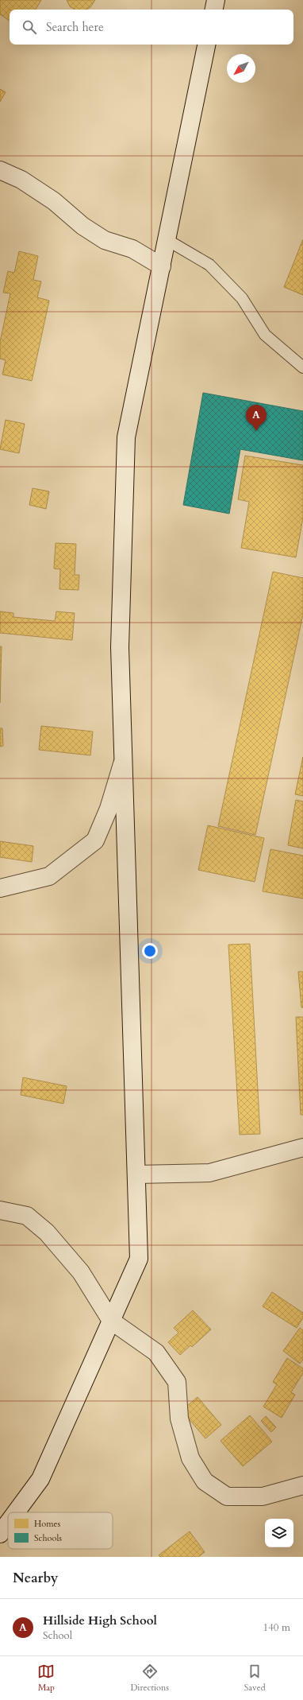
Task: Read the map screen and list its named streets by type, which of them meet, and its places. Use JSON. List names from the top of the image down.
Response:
{
  "legend": ["Homes", "Schools"],
  "north": "bottom left",
  "page": {
    "search": "Search here",
    "pins": "A",
    "heading": "Nearby",
    "list": [
      {
        "mark": "A",
        "name": "Hillside High School",
        "note": "School",
        "value": "140 m"
      }
    ],
    "nav": ["Map", "Directions", "Saved"]
  }
}
